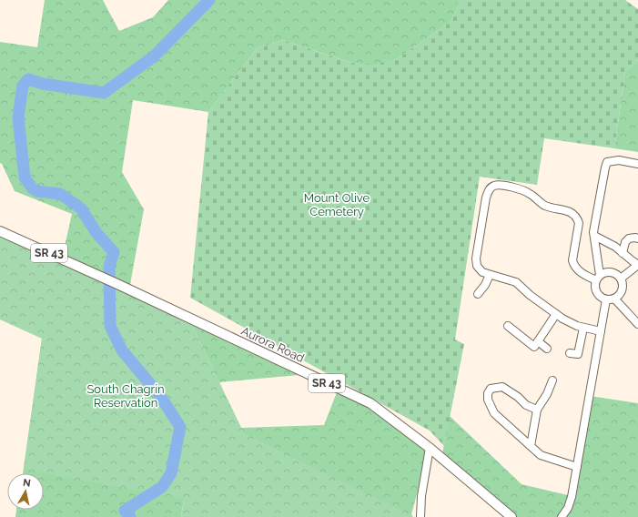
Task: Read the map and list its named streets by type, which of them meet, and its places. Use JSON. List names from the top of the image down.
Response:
{
  "streets": {
    "main road": ["SR 43", "Aurora Road"]
  },
  "parks": ["Mount Olive Cemetery", "South Chagrin Reservation"],
  "north": "top"
}
